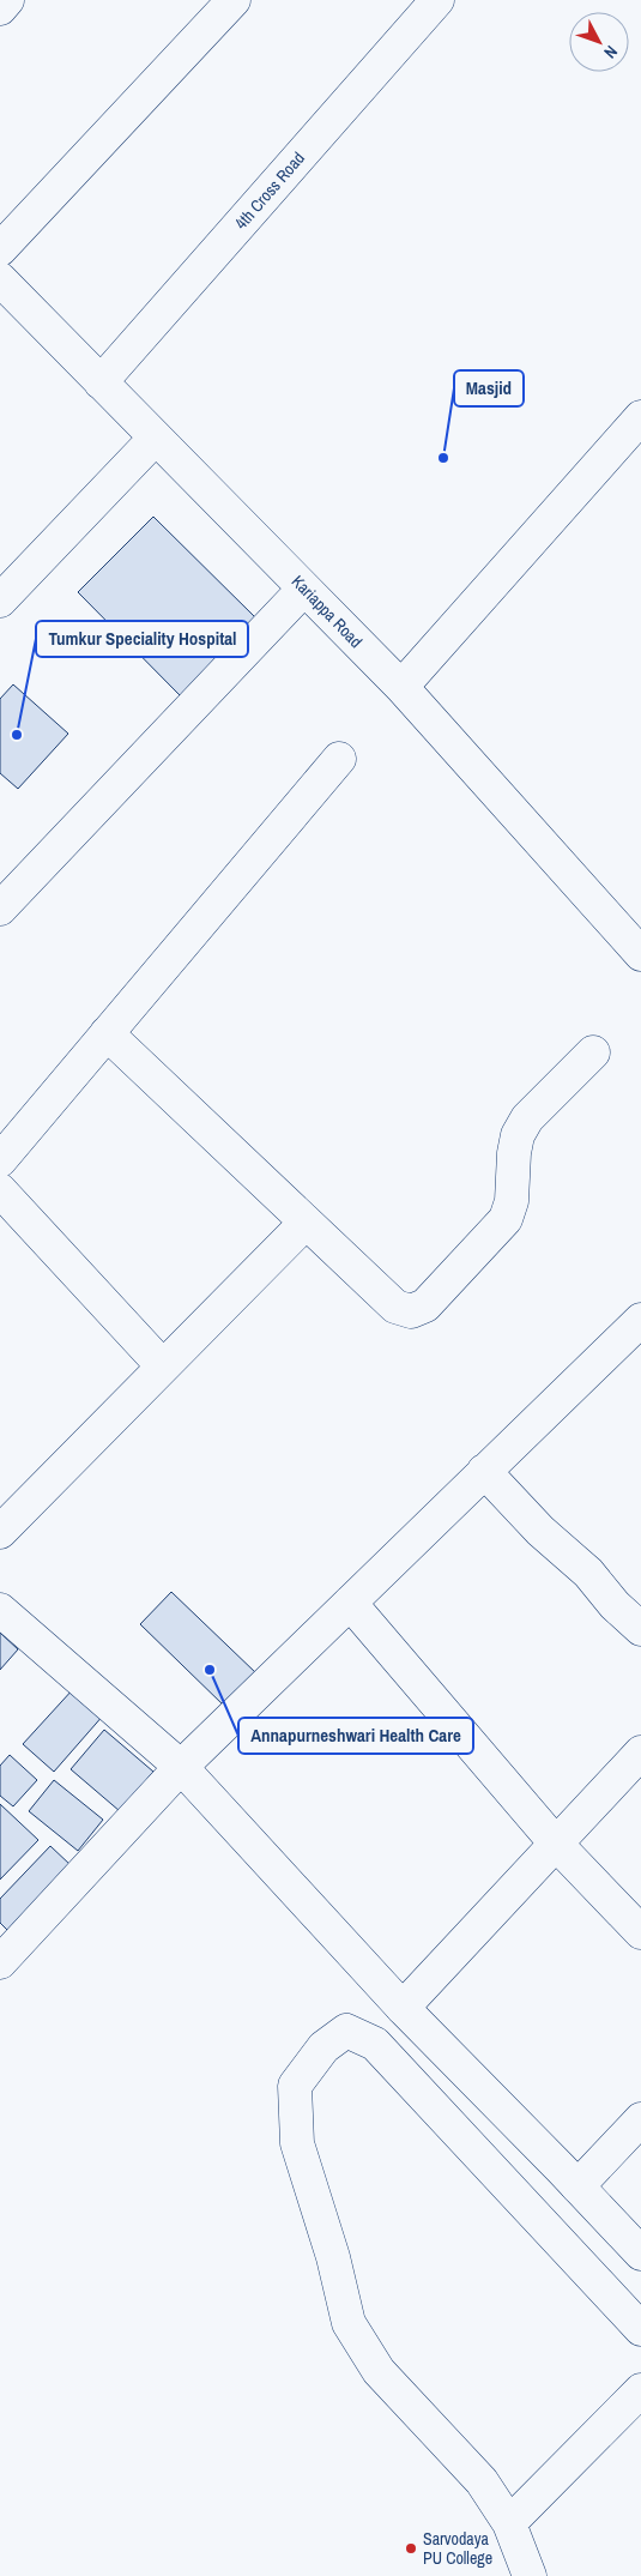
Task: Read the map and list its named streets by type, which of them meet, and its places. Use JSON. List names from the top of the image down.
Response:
{
  "streets": {
    "street": ["4th Cross Road", "Kariappa Road"]
  },
  "crossings": [
    ["4th Cross Road", "Kariappa Road"]
  ],
  "places": [
    "Masjid",
    "Tumkur Speciality Hospital",
    "Annapurneshwari Health Care",
    "Sarvodaya PU College"
  ],
  "north": "bottom right"
}
